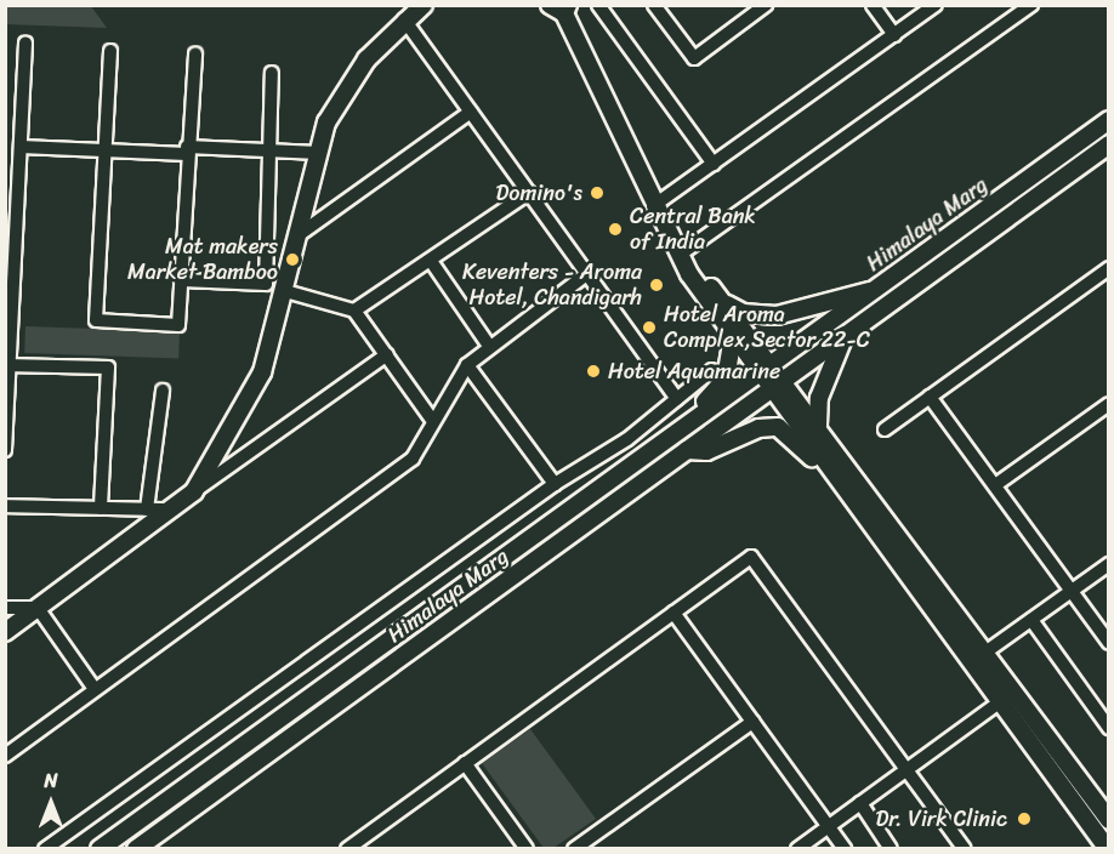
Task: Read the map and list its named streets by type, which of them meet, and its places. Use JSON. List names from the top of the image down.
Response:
{
  "streets": {
    "main road": ["Himalaya Marg"]
  },
  "places": [
    "Domino's",
    "Central Bank of India",
    "Mat makers Market Bamboo",
    "Keventers - Aroma Hotel, Chandigarh",
    "Hotel Aroma Complex,Sector 22-C",
    "Hotel Aquamarine",
    "Dr. Virk Clinic"
  ],
  "north": "top"
}
